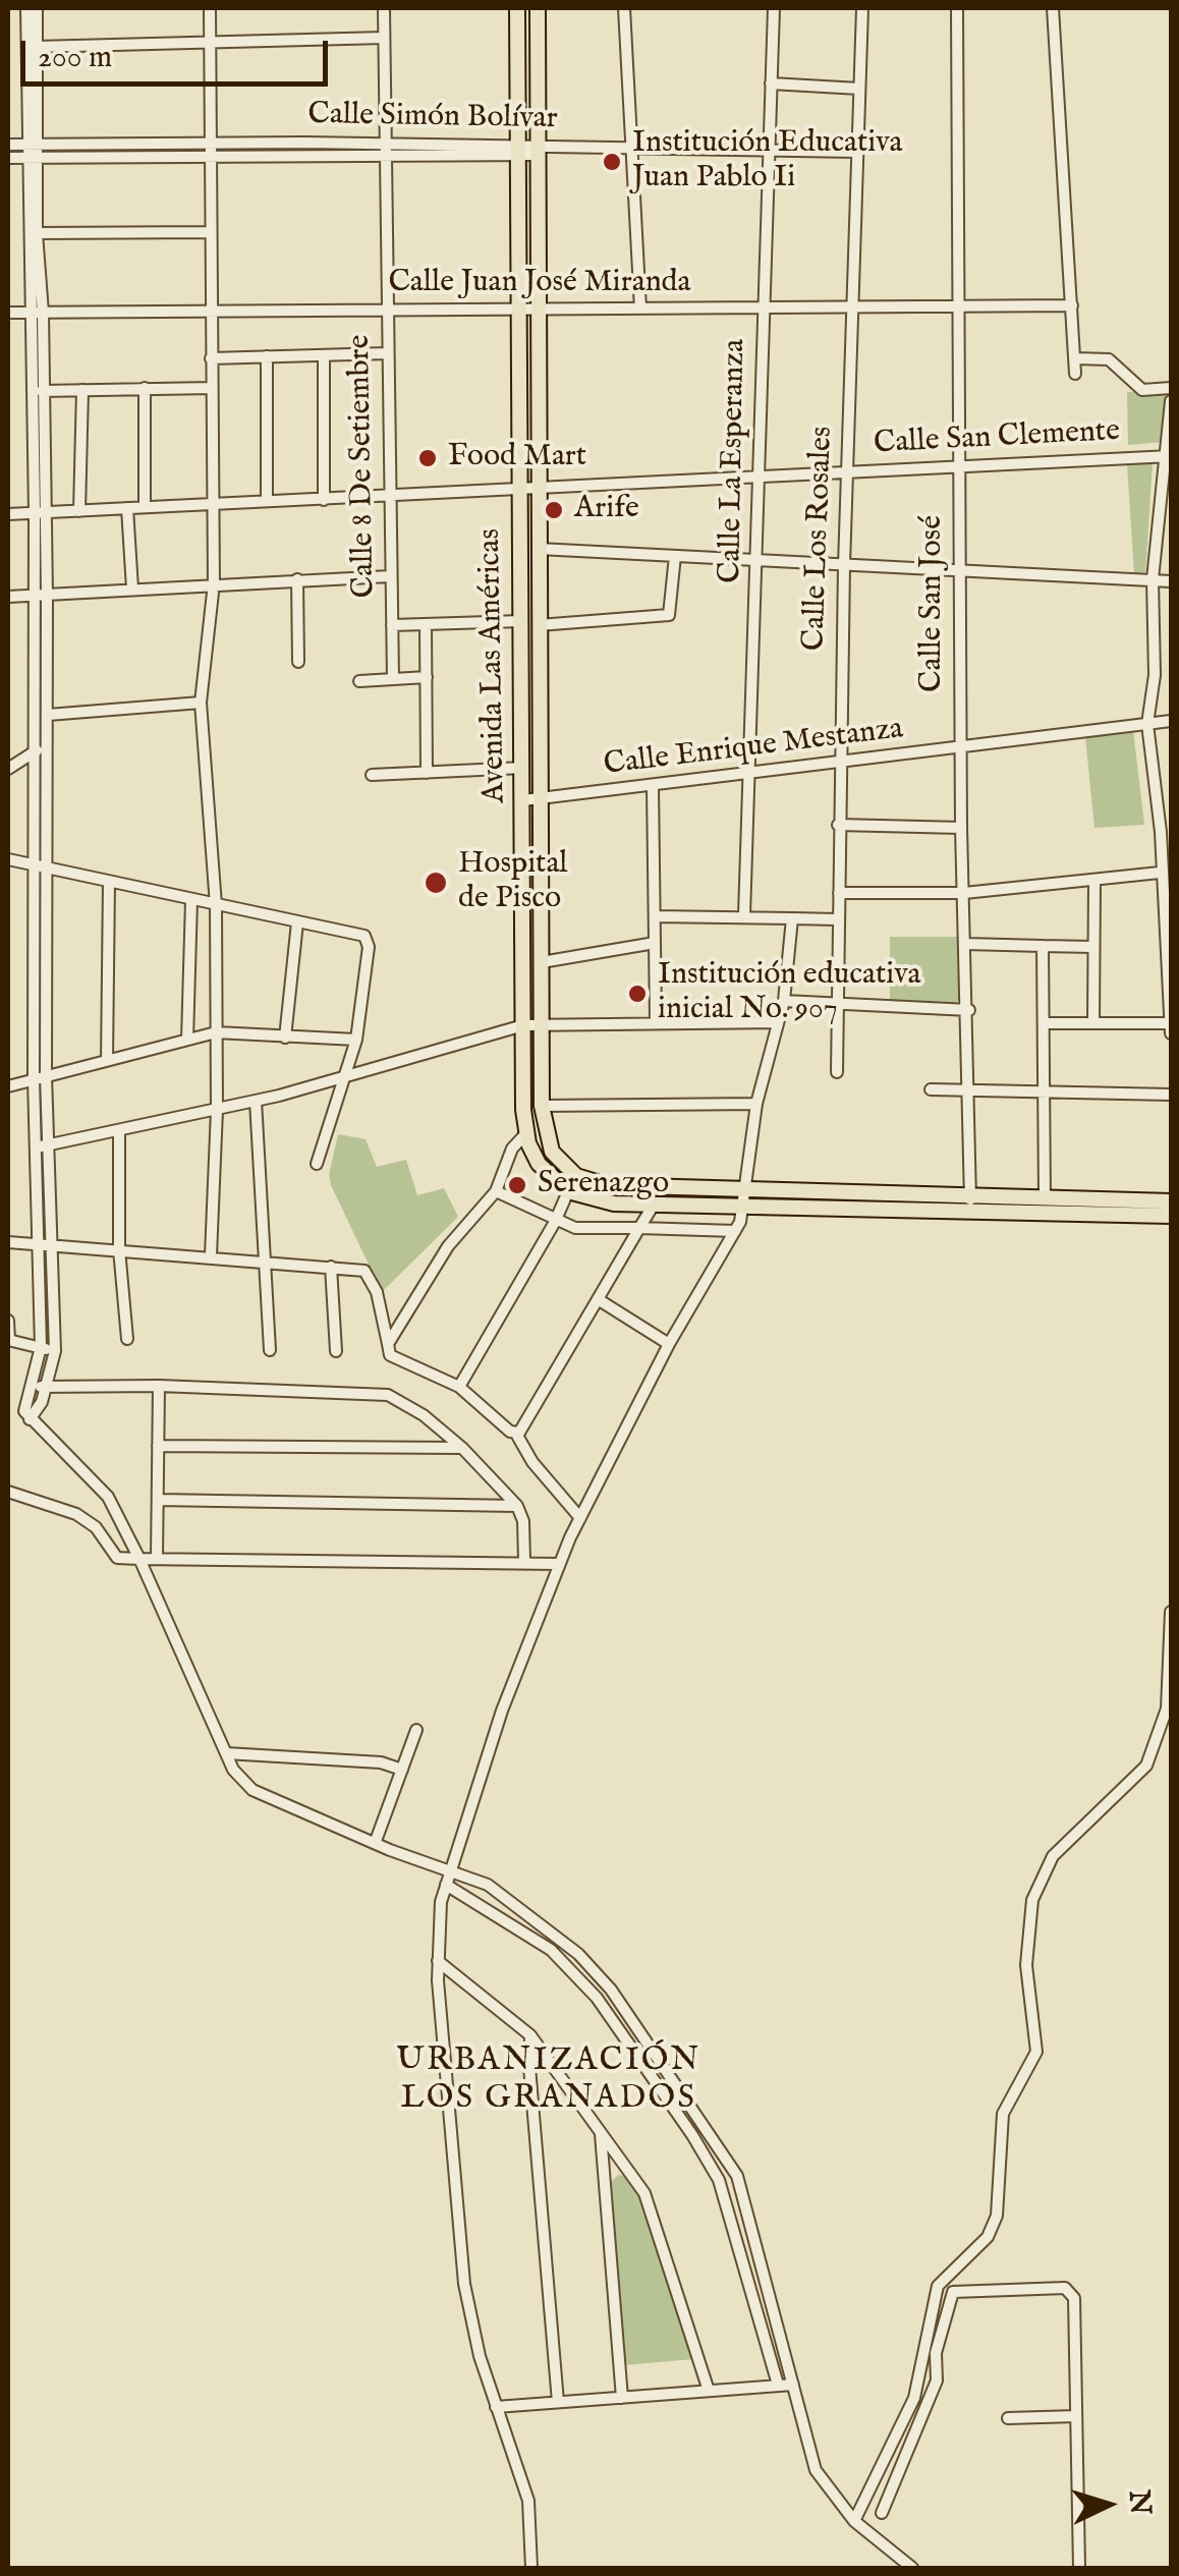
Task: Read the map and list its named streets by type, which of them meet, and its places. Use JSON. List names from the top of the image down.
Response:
{
  "streets": {
    "main road": ["Avenida Las Américas"],
    "street": [
      "Calle Simón Bolívar",
      "Calle Juan José Miranda",
      "Calle San Clemente",
      "Calle La Esperanza",
      "Calle 8 De Setiembre",
      "Calle Los Rosales",
      "Calle San José",
      "Calle Enrique Mestanza"
    ]
  },
  "crossings": [
    ["Calle Simón Bolívar", "Calle La Esperanza"],
    ["Calle Simón Bolívar", "Calle 8 De Setiembre"],
    ["Calle Simón Bolívar", "Calle Los Rosales"],
    ["Calle Simón Bolívar", "Avenida Las Américas"],
    ["Calle Juan José Miranda", "Calle La Esperanza"],
    ["Calle Juan José Miranda", "Calle 8 De Setiembre"],
    ["Calle Juan José Miranda", "Calle Los Rosales"],
    ["Calle Juan José Miranda", "Calle San José"],
    ["Calle Juan José Miranda", "Avenida Las Américas"],
    ["Calle San Clemente", "Calle La Esperanza"],
    ["Calle San Clemente", "Calle 8 De Setiembre"],
    ["Calle San Clemente", "Calle Los Rosales"],
    ["Calle San Clemente", "Calle San José"],
    ["Calle San Clemente", "Avenida Las Américas"],
    ["Calle La Esperanza", "Calle Enrique Mestanza"],
    ["Calle Los Rosales", "Calle Enrique Mestanza"],
    ["Calle San José", "Avenida Las Américas"],
    ["Calle San José", "Calle Enrique Mestanza"],
    ["Avenida Las Américas", "Calle Enrique Mestanza"]
  ],
  "districts": ["URBANIZACIÓN LOS GRANADOS"],
  "places": [
    "Institución Educativa Juan Pablo Ii",
    "Food Mart",
    "Arife",
    "Hospital de Pisco",
    "Institución educativa inicial No. 907",
    "Serenazgo"
  ],
  "scale_bar": "200 m",
  "north": "right"
}
